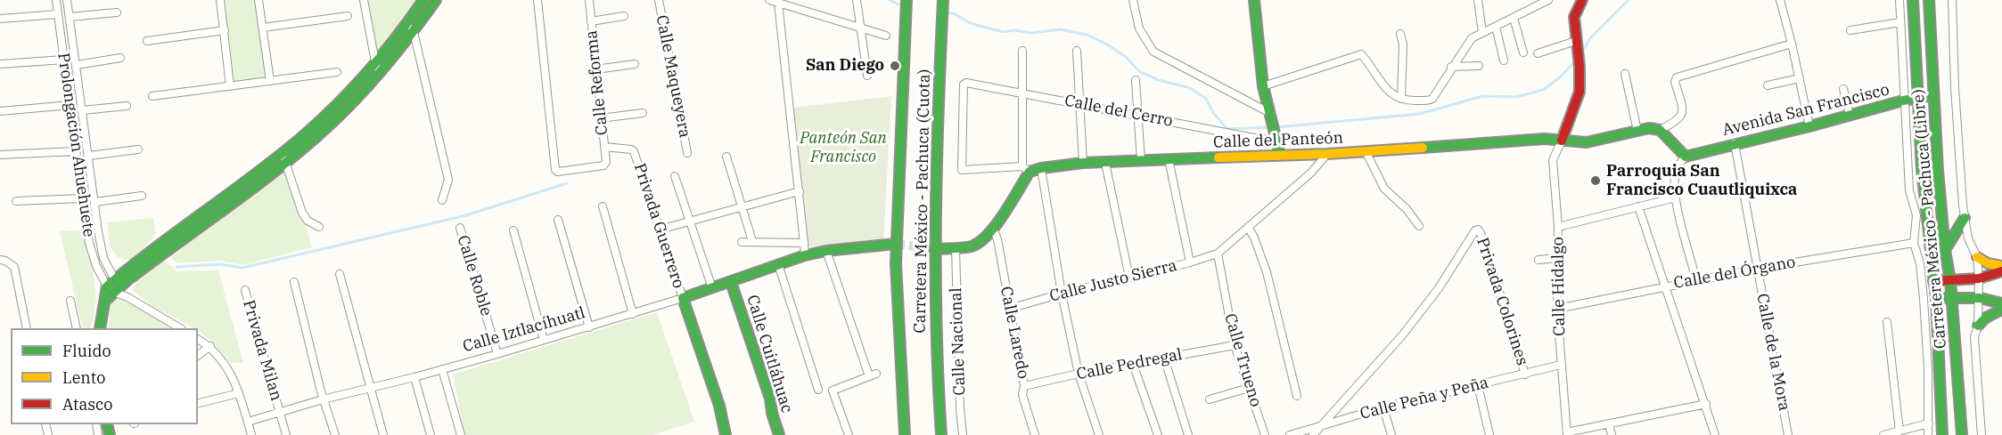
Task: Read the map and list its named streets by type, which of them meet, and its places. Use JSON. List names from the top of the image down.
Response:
{
  "streets": {
    "main road": [
      "Avenida San Francisco",
      "Calle del Panteón",
      "Carretera México - Pachuca (Cuota)",
      "Carretera México - Pachuca (Libre)",
      "Calle Iztlacíhuatl",
      "Calle Cuitláhuac"
    ],
    "street": [
      "Calle Maqueyera",
      "Calle Reforma",
      "Calle del Cerro",
      "Prolongación Ahuehuete",
      "Privada Guerrero",
      "Calle del Órgano",
      "Calle Roble",
      "Calle Justo Sierra",
      "Calle Hidalgo",
      "Privada Colorines",
      "Calle Laredo",
      "Calle Nacional",
      "Privada Milan",
      "Calle de la Mora",
      "Calle Trueno",
      "Calle Pedregal",
      "Calle Peña y Peña"
    ]
  },
  "crossings": [
    ["Calle Reforma", "Privada Guerrero"],
    ["Avenida San Francisco", "Carretera México - Pachuca (Libre)"],
    ["Avenida San Francisco", "Calle de la Mora"],
    ["Calle del Cerro", "Calle del Panteón"],
    ["Calle del Panteón", "Calle Hidalgo"],
    ["Privada Guerrero", "Calle Iztlacíhuatl"],
    ["Calle del Órgano", "Calle Hidalgo"],
    ["Calle del Órgano", "Calle de la Mora"],
    ["Calle Roble", "Calle Iztlacíhuatl"],
    ["Calle Justo Sierra", "Calle Laredo"],
    ["Calle Justo Sierra", "Calle Trueno"],
    ["Calle Hidalgo", "Calle Peña y Peña"],
    ["Privada Colorines", "Calle Peña y Peña"],
    ["Calle Iztlacíhuatl", "Privada Milan"],
    ["Calle Iztlacíhuatl", "Calle Cuitláhuac"],
    ["Calle Laredo", "Calle Pedregal"],
    ["Calle Trueno", "Calle Pedregal"]
  ],
  "parks": ["Panteón San Francisco"],
  "places": ["San Diego", "Parroquia San Francisco Cuautliquixca"],
  "legend": ["Fluido", "Lento", "Atasco"]
}
